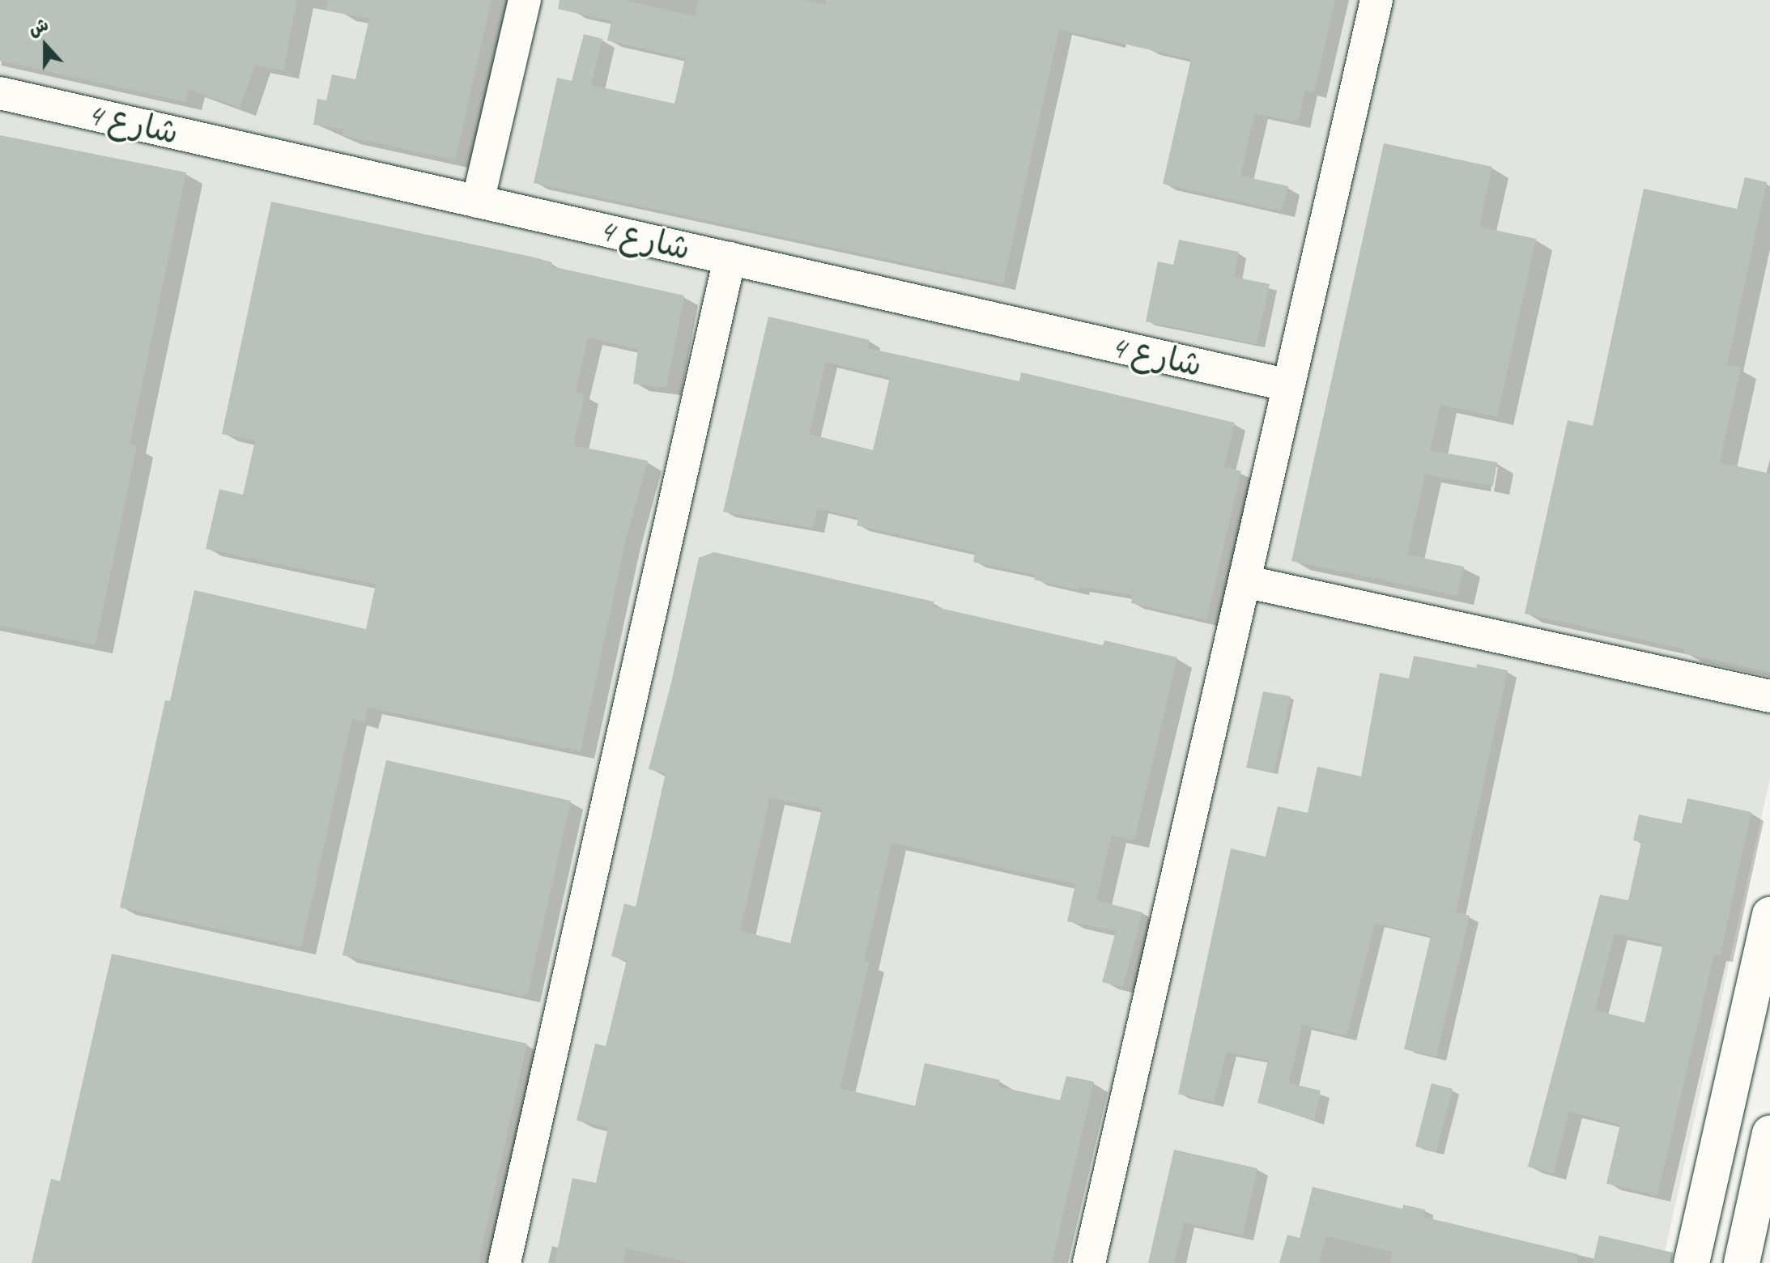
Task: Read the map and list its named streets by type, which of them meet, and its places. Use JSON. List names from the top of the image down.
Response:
{
  "streets": {
    "street": ["شارع 4"]
  },
  "north": "top"
}
